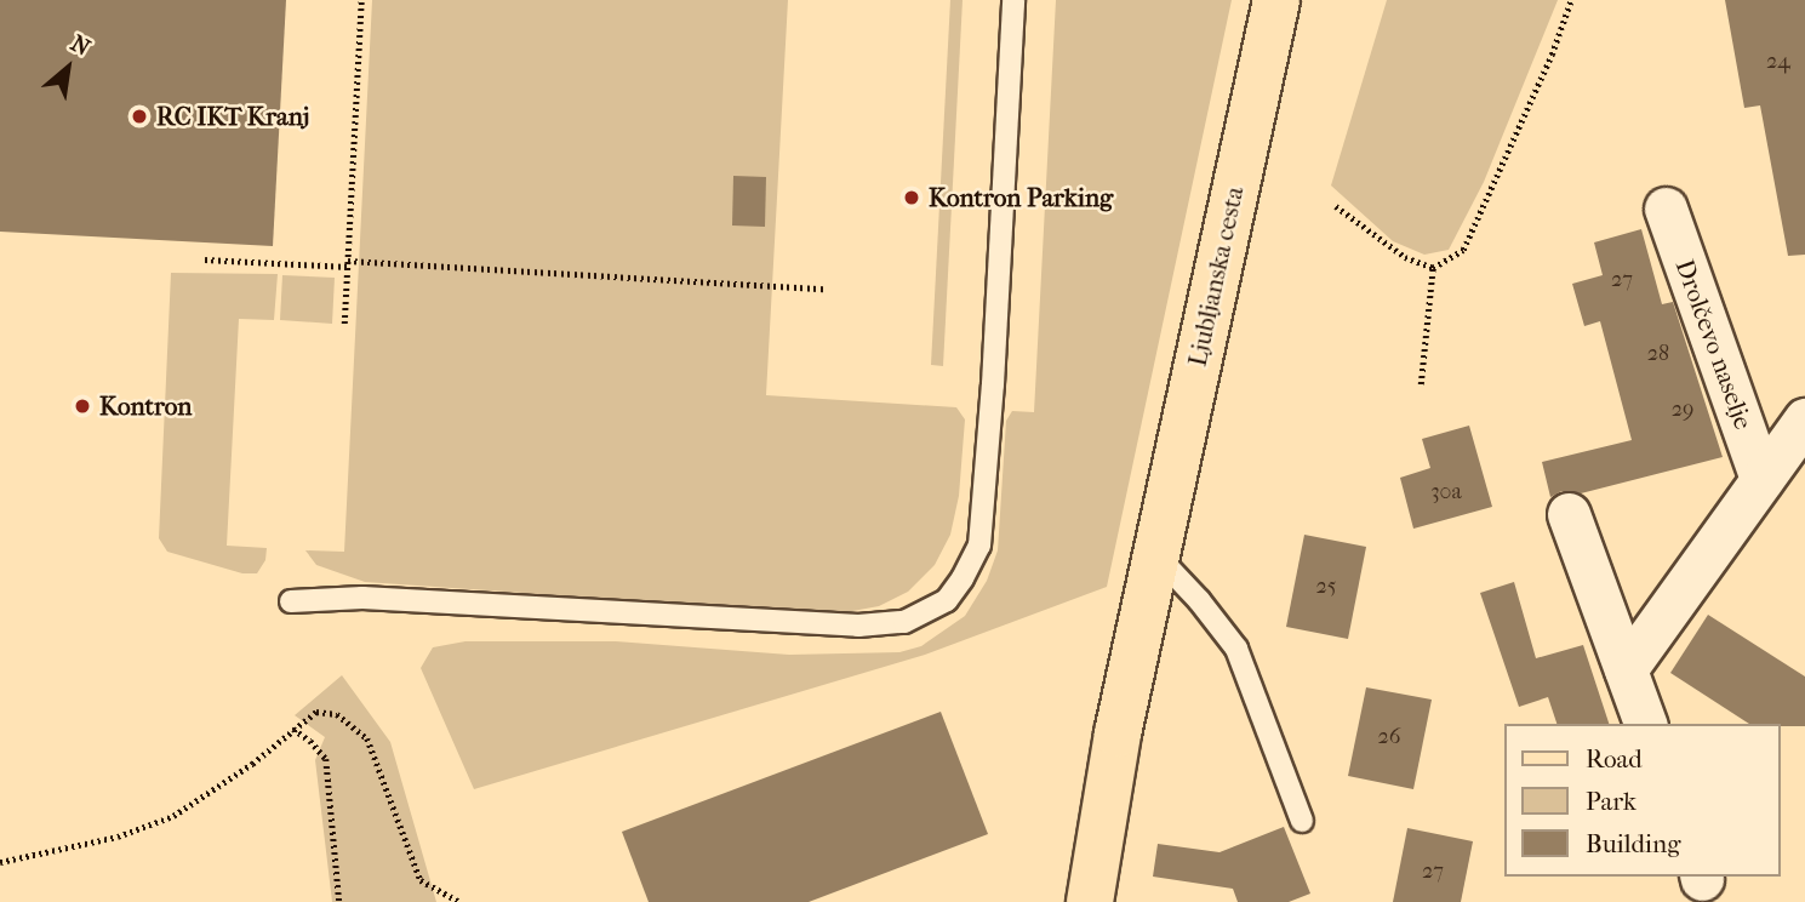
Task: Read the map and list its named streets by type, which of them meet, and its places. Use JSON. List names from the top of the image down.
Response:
{
  "streets": {
    "main road": ["Ljubljanska cesta"],
    "street": ["Drolčevo naselje"]
  },
  "places": ["RC IKT Kranj", "Kontron Parking", "Kontron"],
  "house_numbers": [
    "24",
    "27",
    "28",
    "29",
    "30a",
    "25",
    "26",
    "27"
  ],
  "legend": ["Road", "Park", "Building"],
  "north": "top right"
}
